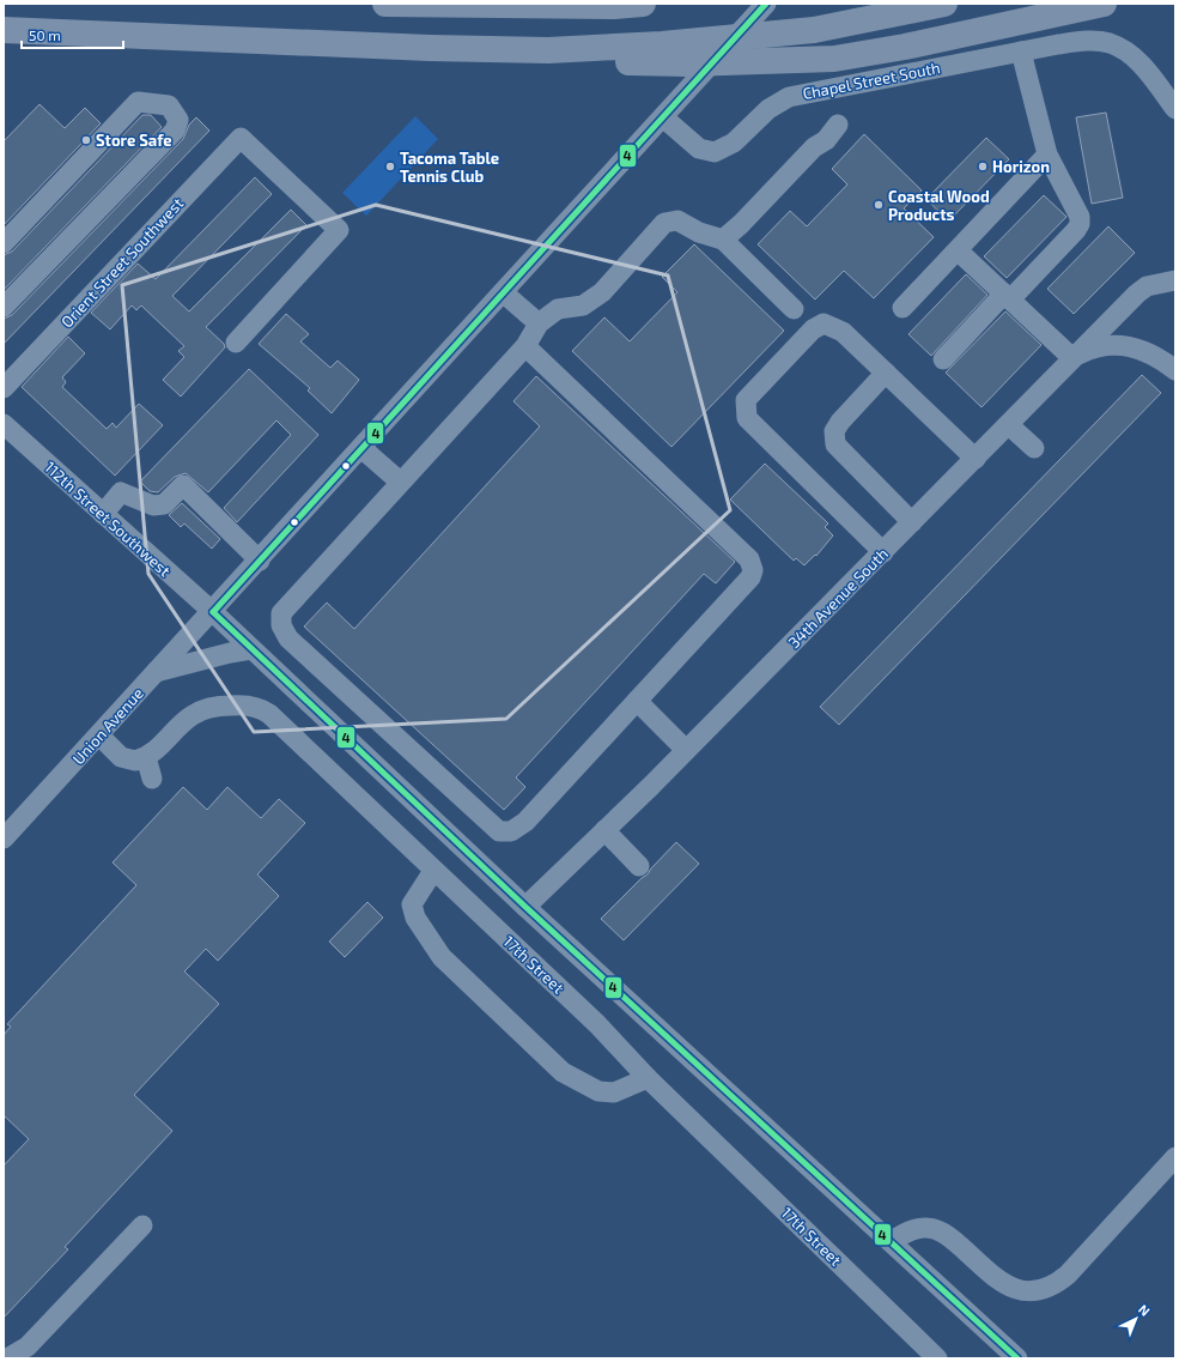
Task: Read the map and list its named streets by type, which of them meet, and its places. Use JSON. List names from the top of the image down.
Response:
{
  "streets": {
    "street": [
      "Chapel Street South",
      "Orient Street Southwest",
      "112th Street Southwest",
      "34th Avenue South",
      "Union Avenue",
      "17th Street"
    ]
  },
  "crossings": [
    ["Chapel Street South", "Union Avenue"],
    ["112th Street Southwest", "34th Avenue South"],
    ["112th Street Southwest", "Union Avenue"]
  ],
  "places": [
    "Store Safe",
    "Tacoma Table Tennis Club",
    "Horizon",
    "Coastal Wood Products"
  ],
  "lines": ["transit line 4"],
  "scale_bar": "50 m",
  "north": "top right"
}
